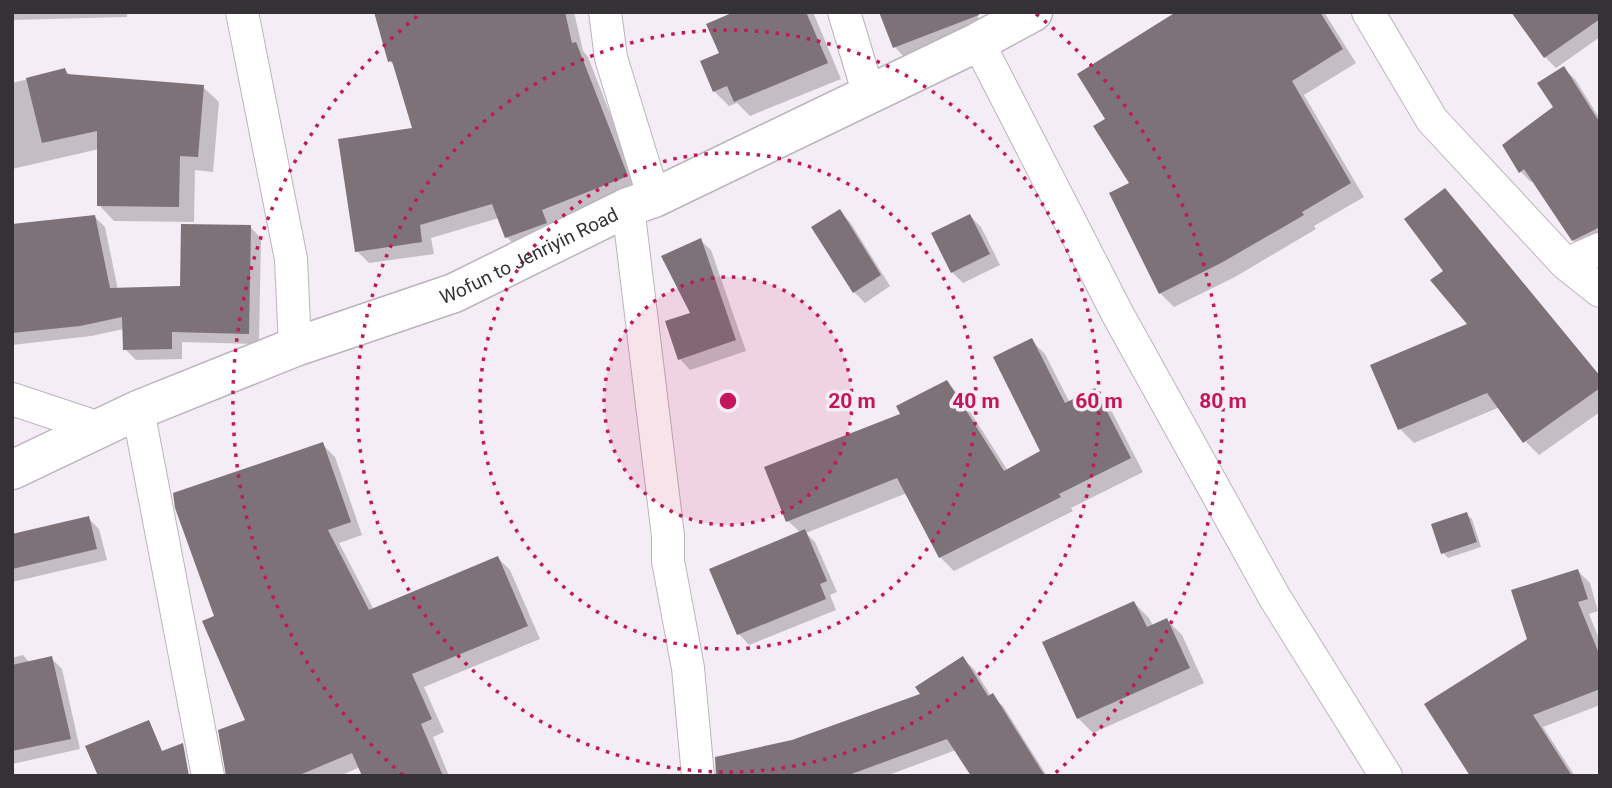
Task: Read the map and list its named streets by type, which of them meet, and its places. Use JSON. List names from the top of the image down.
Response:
{
  "streets": {
    "street": ["Wofun to Jenriyin Road"]
  },
  "rings": [
    "20 m",
    "40 m",
    "60 m",
    "80 m"
  ]
}
